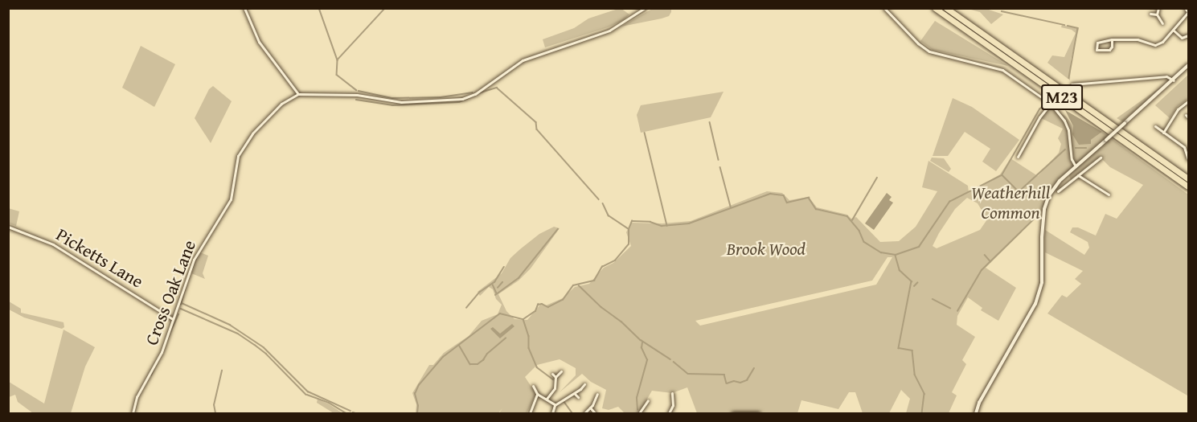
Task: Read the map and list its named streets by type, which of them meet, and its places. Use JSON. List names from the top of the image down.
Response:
{
  "streets": {
    "highway": ["M23"],
    "street": ["Picketts Lane", "Cross Oak Lane"]
  },
  "crossings": [
    ["Picketts Lane", "Cross Oak Lane"]
  ],
  "parks": ["Weatherhill Common", "Brook Wood"]
}
